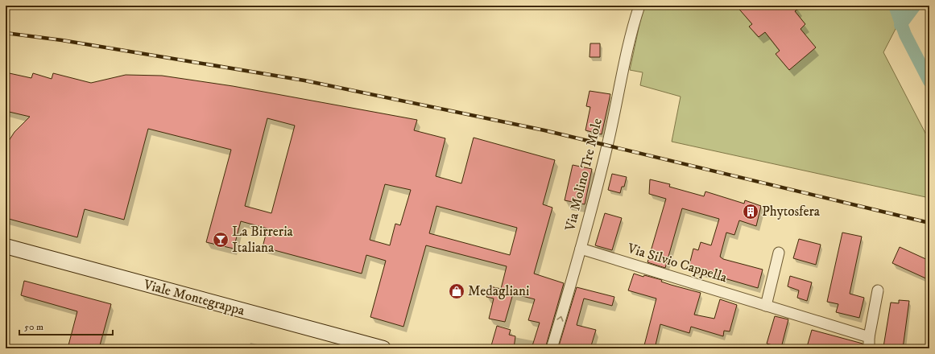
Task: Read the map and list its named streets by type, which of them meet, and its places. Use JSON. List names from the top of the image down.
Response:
{
  "streets": {
    "main road": ["Viale Montegrappa"],
    "street": ["Via Molino Tre Mole", "Via Silvio Cappella"]
  },
  "crossings": [
    ["Via Molino Tre Mole", "Via Silvio Cappella"]
  ],
  "places": {
    "building": ["Phytosfera"],
    "bar": ["La Birreria Italiana"],
    "shop": ["Medagliani"]
  },
  "scale_bar": "50 m"
}
